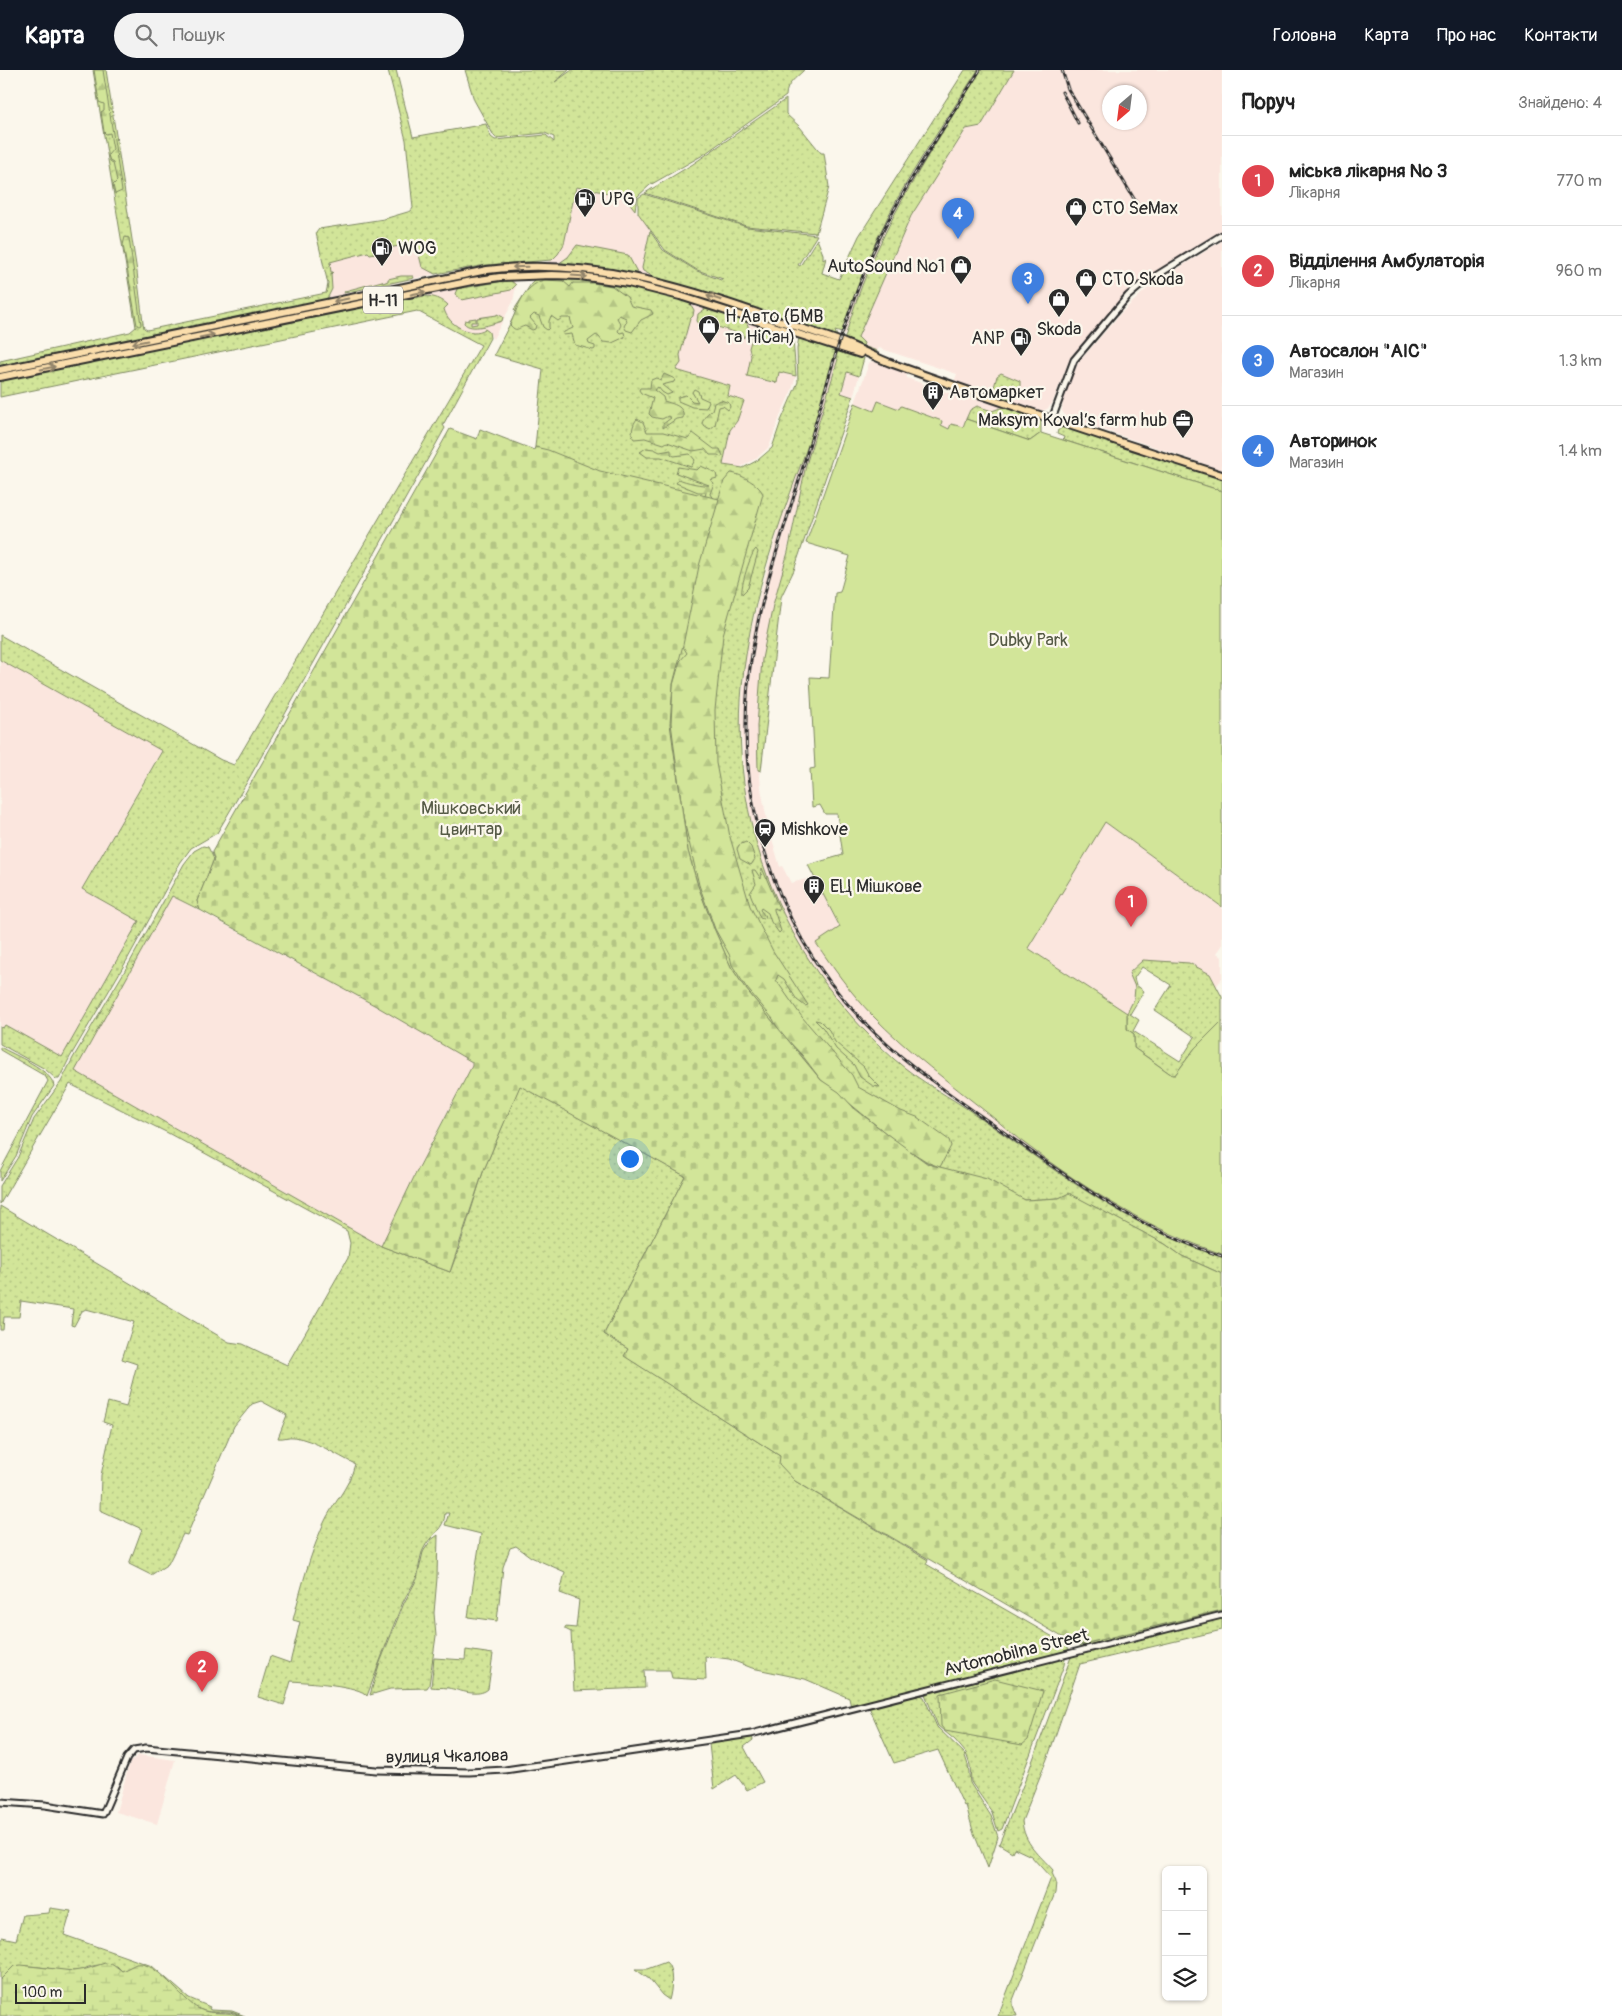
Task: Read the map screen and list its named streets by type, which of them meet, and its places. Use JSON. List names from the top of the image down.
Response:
{
  "streets": {
    "main road": ["Н-11"],
    "street": ["Avtomobilna Street", "вулиця Чкалова"]
  },
  "crossings": [
    ["Avtomobilna Street", "вулиця Чкалова"]
  ],
  "parks": ["Dubky Park", "Мішковський цвинтар"],
  "places": {
    "fuel station": ["UPG", "WOG", "ANP"],
    "shop": [
      "СТО SeMax",
      "AutoSound №1",
      "СТО Skoda",
      "Skoda",
      "Н Авто (БМВ та НіСан)"
    ],
    "building": ["Автомаркет", "ЕЦ Мішкове"],
    "office": ["Maksym Koval’s farm hub"],
    "station": ["Mishkove"]
  },
  "scale_bar": "100 m",
  "north": "bottom left",
  "page": {
    "header": "Карта",
    "search": "Пошук",
    "nav": [
      "Головна",
      "Карта",
      "Про нас",
      "Контакти"
    ],
    "heading": ["Поруч", "Знайдено: 4"],
    "list": [
      {
        "mark": "1",
        "name": "міська лікарня № 3",
        "note": "Лікарня",
        "value": "770 m"
      },
      {
        "mark": "2",
        "name": "Відділення Амбулаторія",
        "note": "Лікарня",
        "value": "960 m"
      },
      {
        "mark": "3",
        "name": "Автосалон \"АІС\"",
        "note": "Магазин",
        "value": "1.3 km"
      },
      {
        "mark": "4",
        "name": "Авторинок",
        "note": "Магазин",
        "value": "1.4 km"
      }
    ],
    "pins": [
      "4",
      "3",
      "1",
      "2"
    ],
    "map_buttons": ["+", "−"],
    "scale": "100 m"
  }
}
